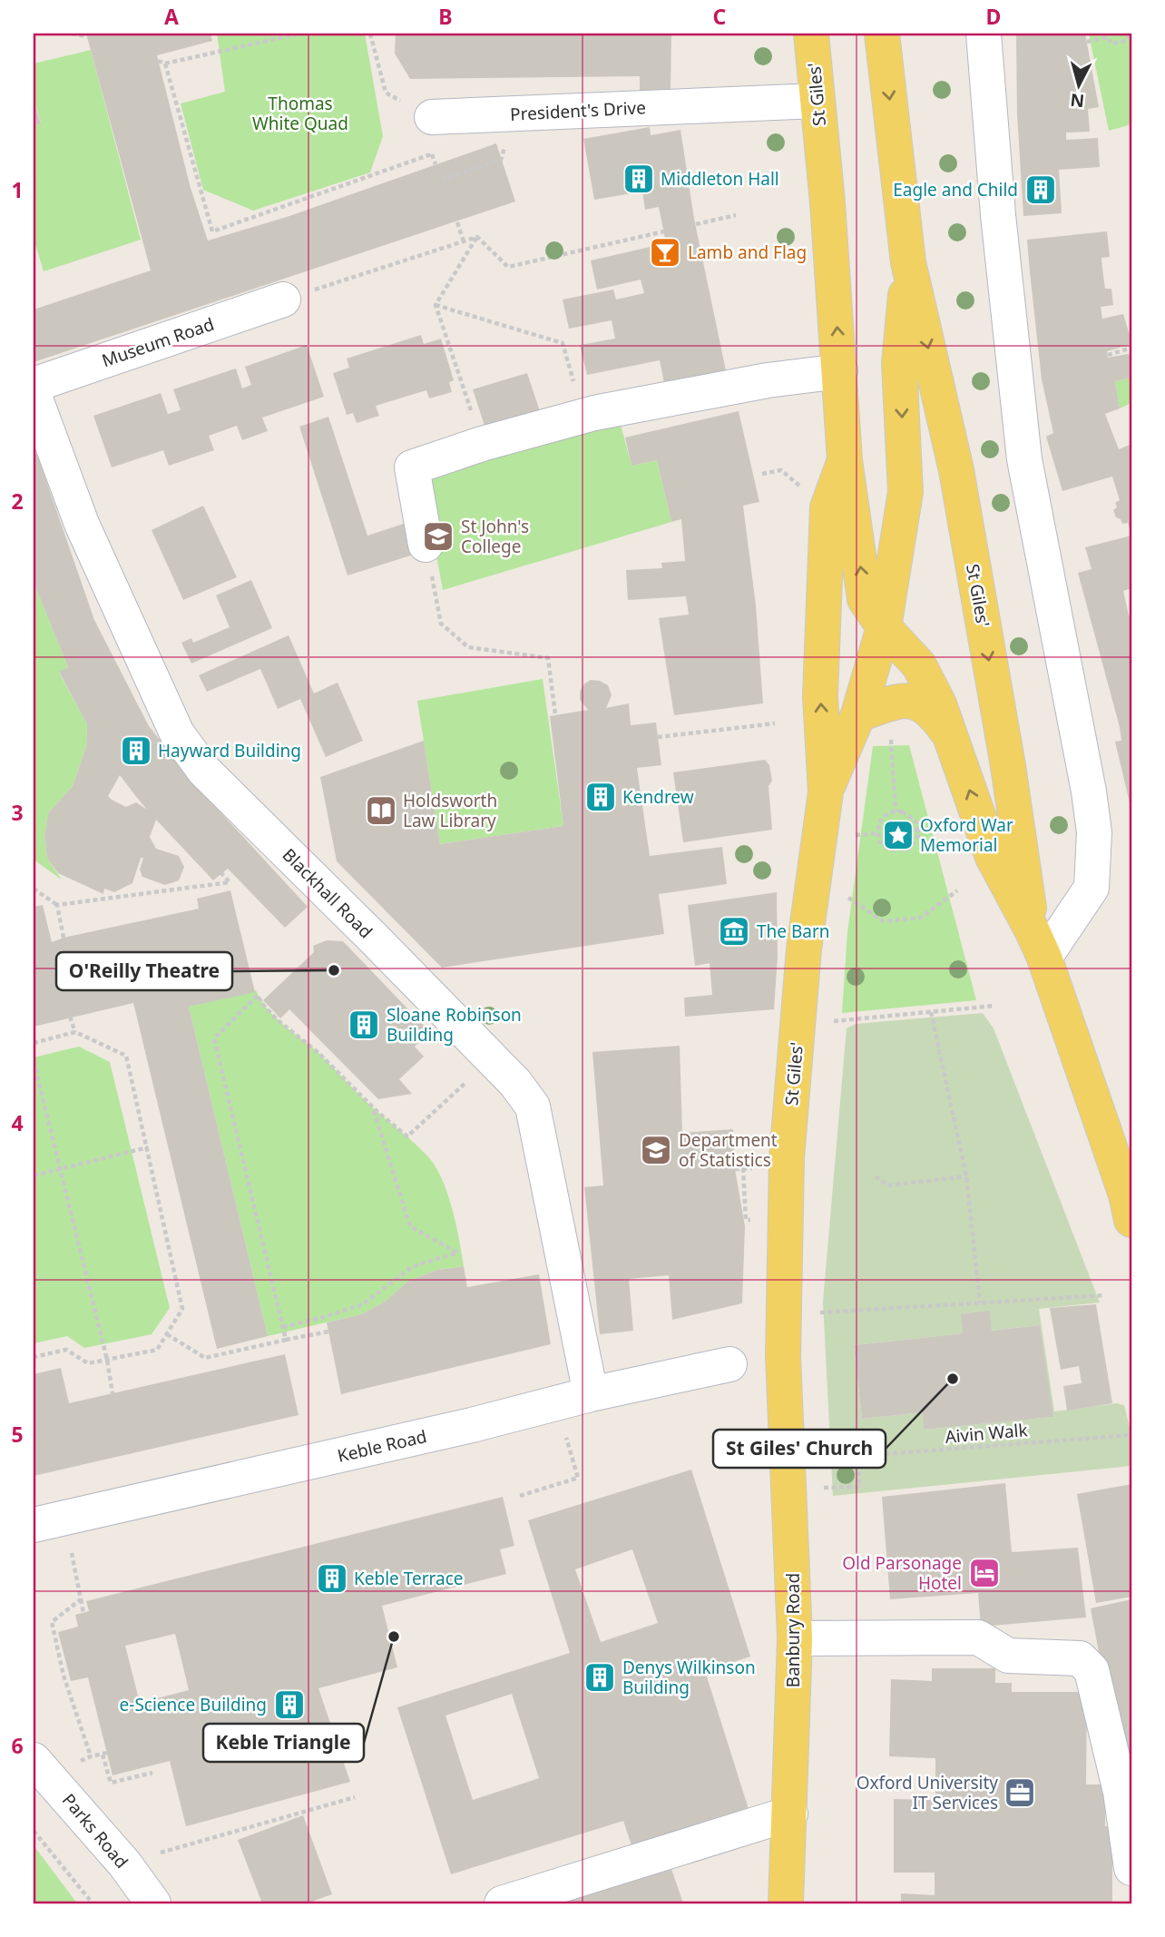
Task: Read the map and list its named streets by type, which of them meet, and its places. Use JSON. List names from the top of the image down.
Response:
{
  "streets": {
    "main road": ["St Giles'", "Banbury Road"],
    "street": [
      "President's Drive",
      "Museum Road",
      "Blackhall Road",
      "Keble Road",
      "Parks Road"
    ],
    "path": ["Aivin Walk"]
  },
  "crossings": [
    ["St Giles'", "President's Drive"],
    ["St Giles'", "Banbury Road"],
    ["Blackhall Road", "Keble Road"]
  ],
  "parks": ["Thomas White Quad"],
  "places": {
    "building": [
      "Middleton Hall",
      "Eagle and Child",
      "Hayward Building",
      "Kendrew",
      "Sloane Robinson Building",
      "Keble Terrace",
      "Denys Wilkinson Building",
      "e-Science Building"
    ],
    "bar": ["Lamb and Flag"],
    "school or university": ["St John's College", "Department of Statistics"],
    "library": ["Holdsworth Law Library"],
    "place": ["Oxford War Memorial"],
    "museum": ["The Barn"],
    "other": ["O'Reilly Theatre", "St Giles' Church", "Keble Triangle"],
    "hotel": ["Old Parsonage Hotel"],
    "office": ["Oxford University IT Services"]
  },
  "north": "bottom",
  "grid": {
    "columns": [
      "A",
      "B",
      "C",
      "D"
    ],
    "rows": [
      "1",
      "2",
      "3",
      "4",
      "5",
      "6"
    ]
  }
}
